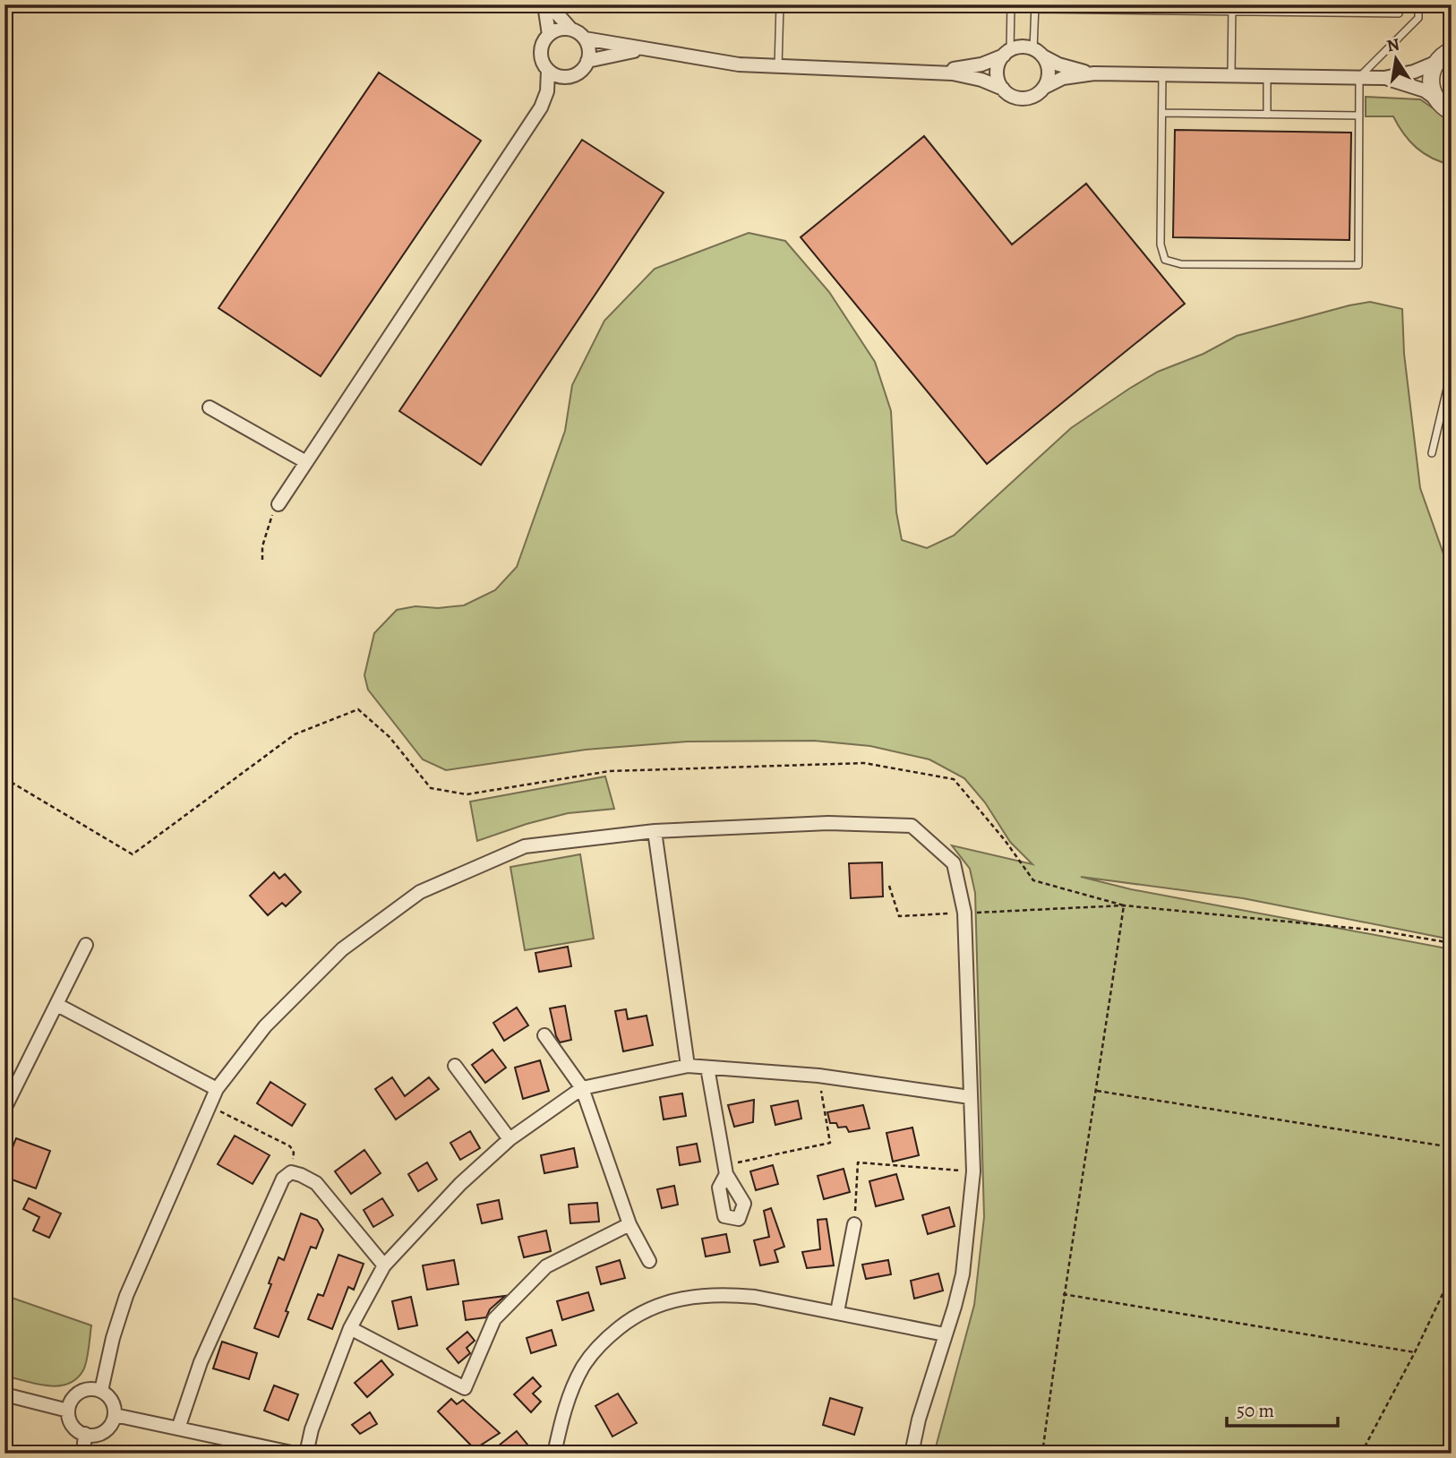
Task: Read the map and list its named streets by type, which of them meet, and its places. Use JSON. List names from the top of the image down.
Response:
{
  "scale_bar": "50 m",
  "north": "top"
}
